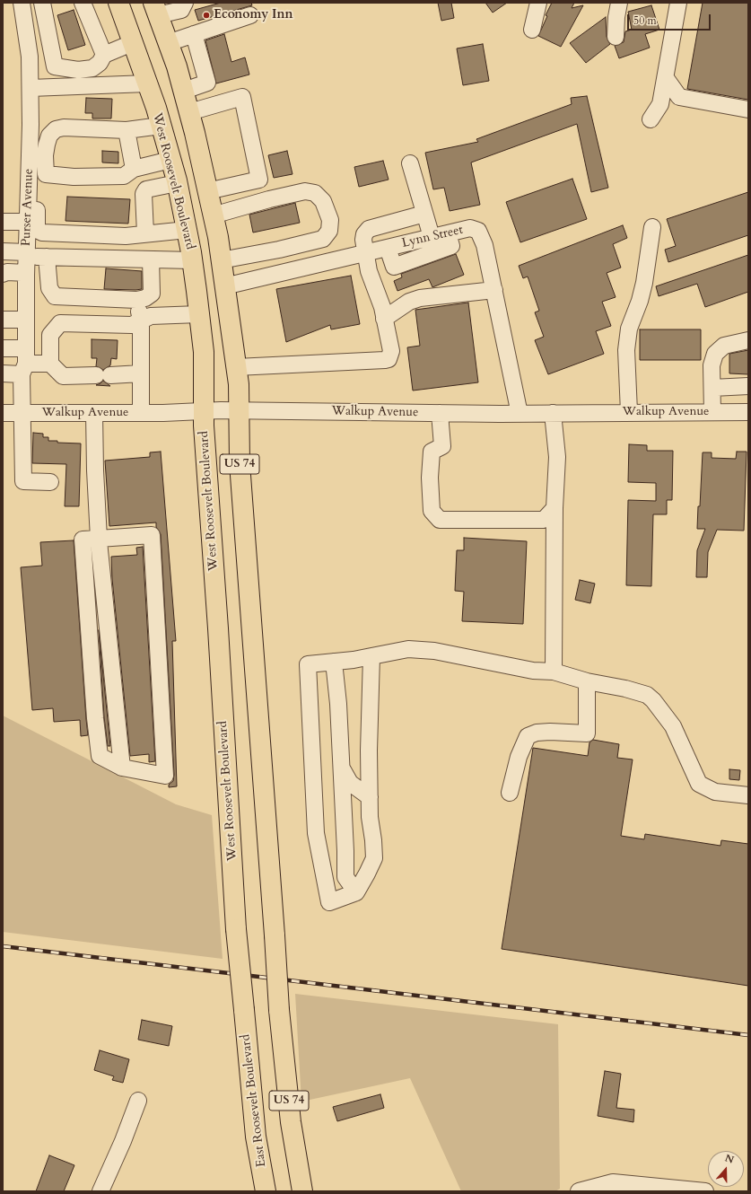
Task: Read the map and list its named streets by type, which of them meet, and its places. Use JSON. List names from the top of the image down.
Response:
{
  "streets": {
    "highway": ["West Roosevelt Boulevard", "US 74", "East Roosevelt Boulevard"],
    "street": ["Purser Avenue", "Lynn Street", "Walkup Avenue"]
  },
  "crossings": [
    ["West Roosevelt Boulevard", "Walkup Avenue"],
    ["West Roosevelt Boulevard", "East Roosevelt Boulevard"],
    ["Purser Avenue", "Walkup Avenue"],
    ["Lynn Street", "Walkup Avenue"],
    ["Lynn Street", "US 74"],
    ["Walkup Avenue", "US 74"]
  ],
  "places": ["Economy Inn"],
  "scale_bar": "50 m",
  "north": "top"
}
